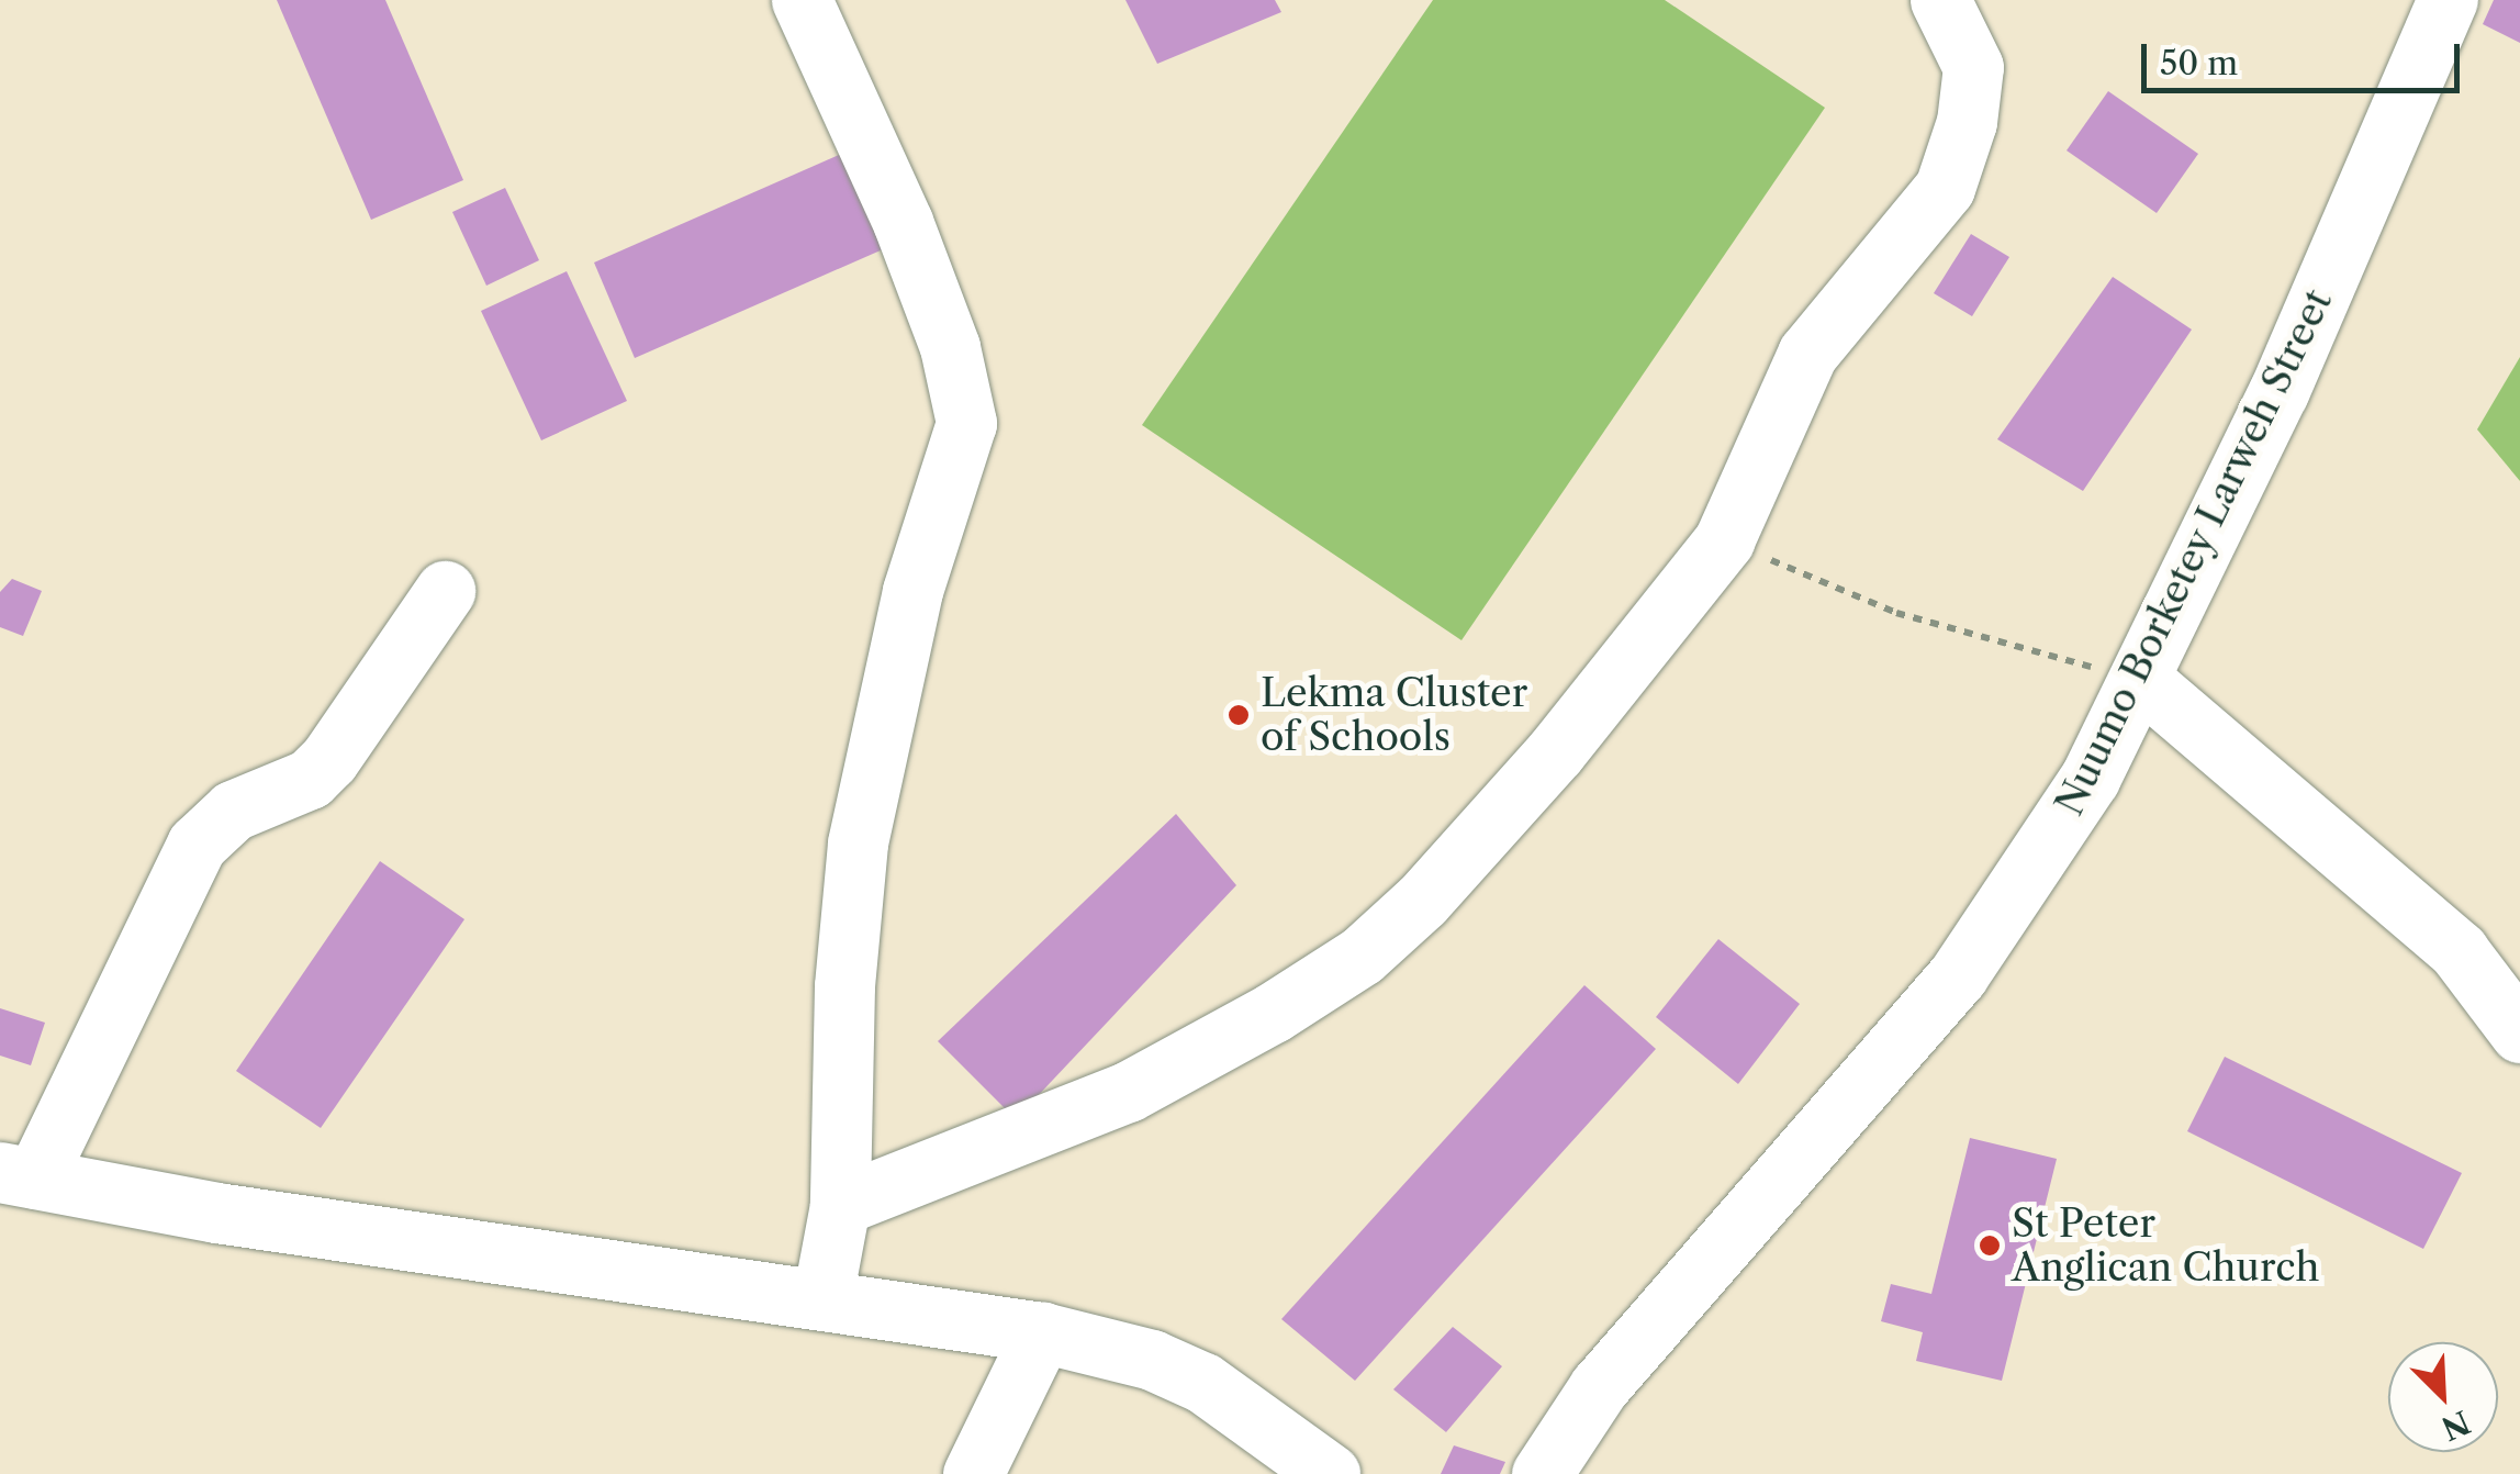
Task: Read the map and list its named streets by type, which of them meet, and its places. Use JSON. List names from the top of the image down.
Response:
{
  "streets": {
    "street": ["Nuumo Borketey Larweh Street"]
  },
  "places": ["Lekma Cluster of Schools", "St Peter Anglican Church"],
  "scale_bar": "50 m",
  "north": "bottom right"
}
